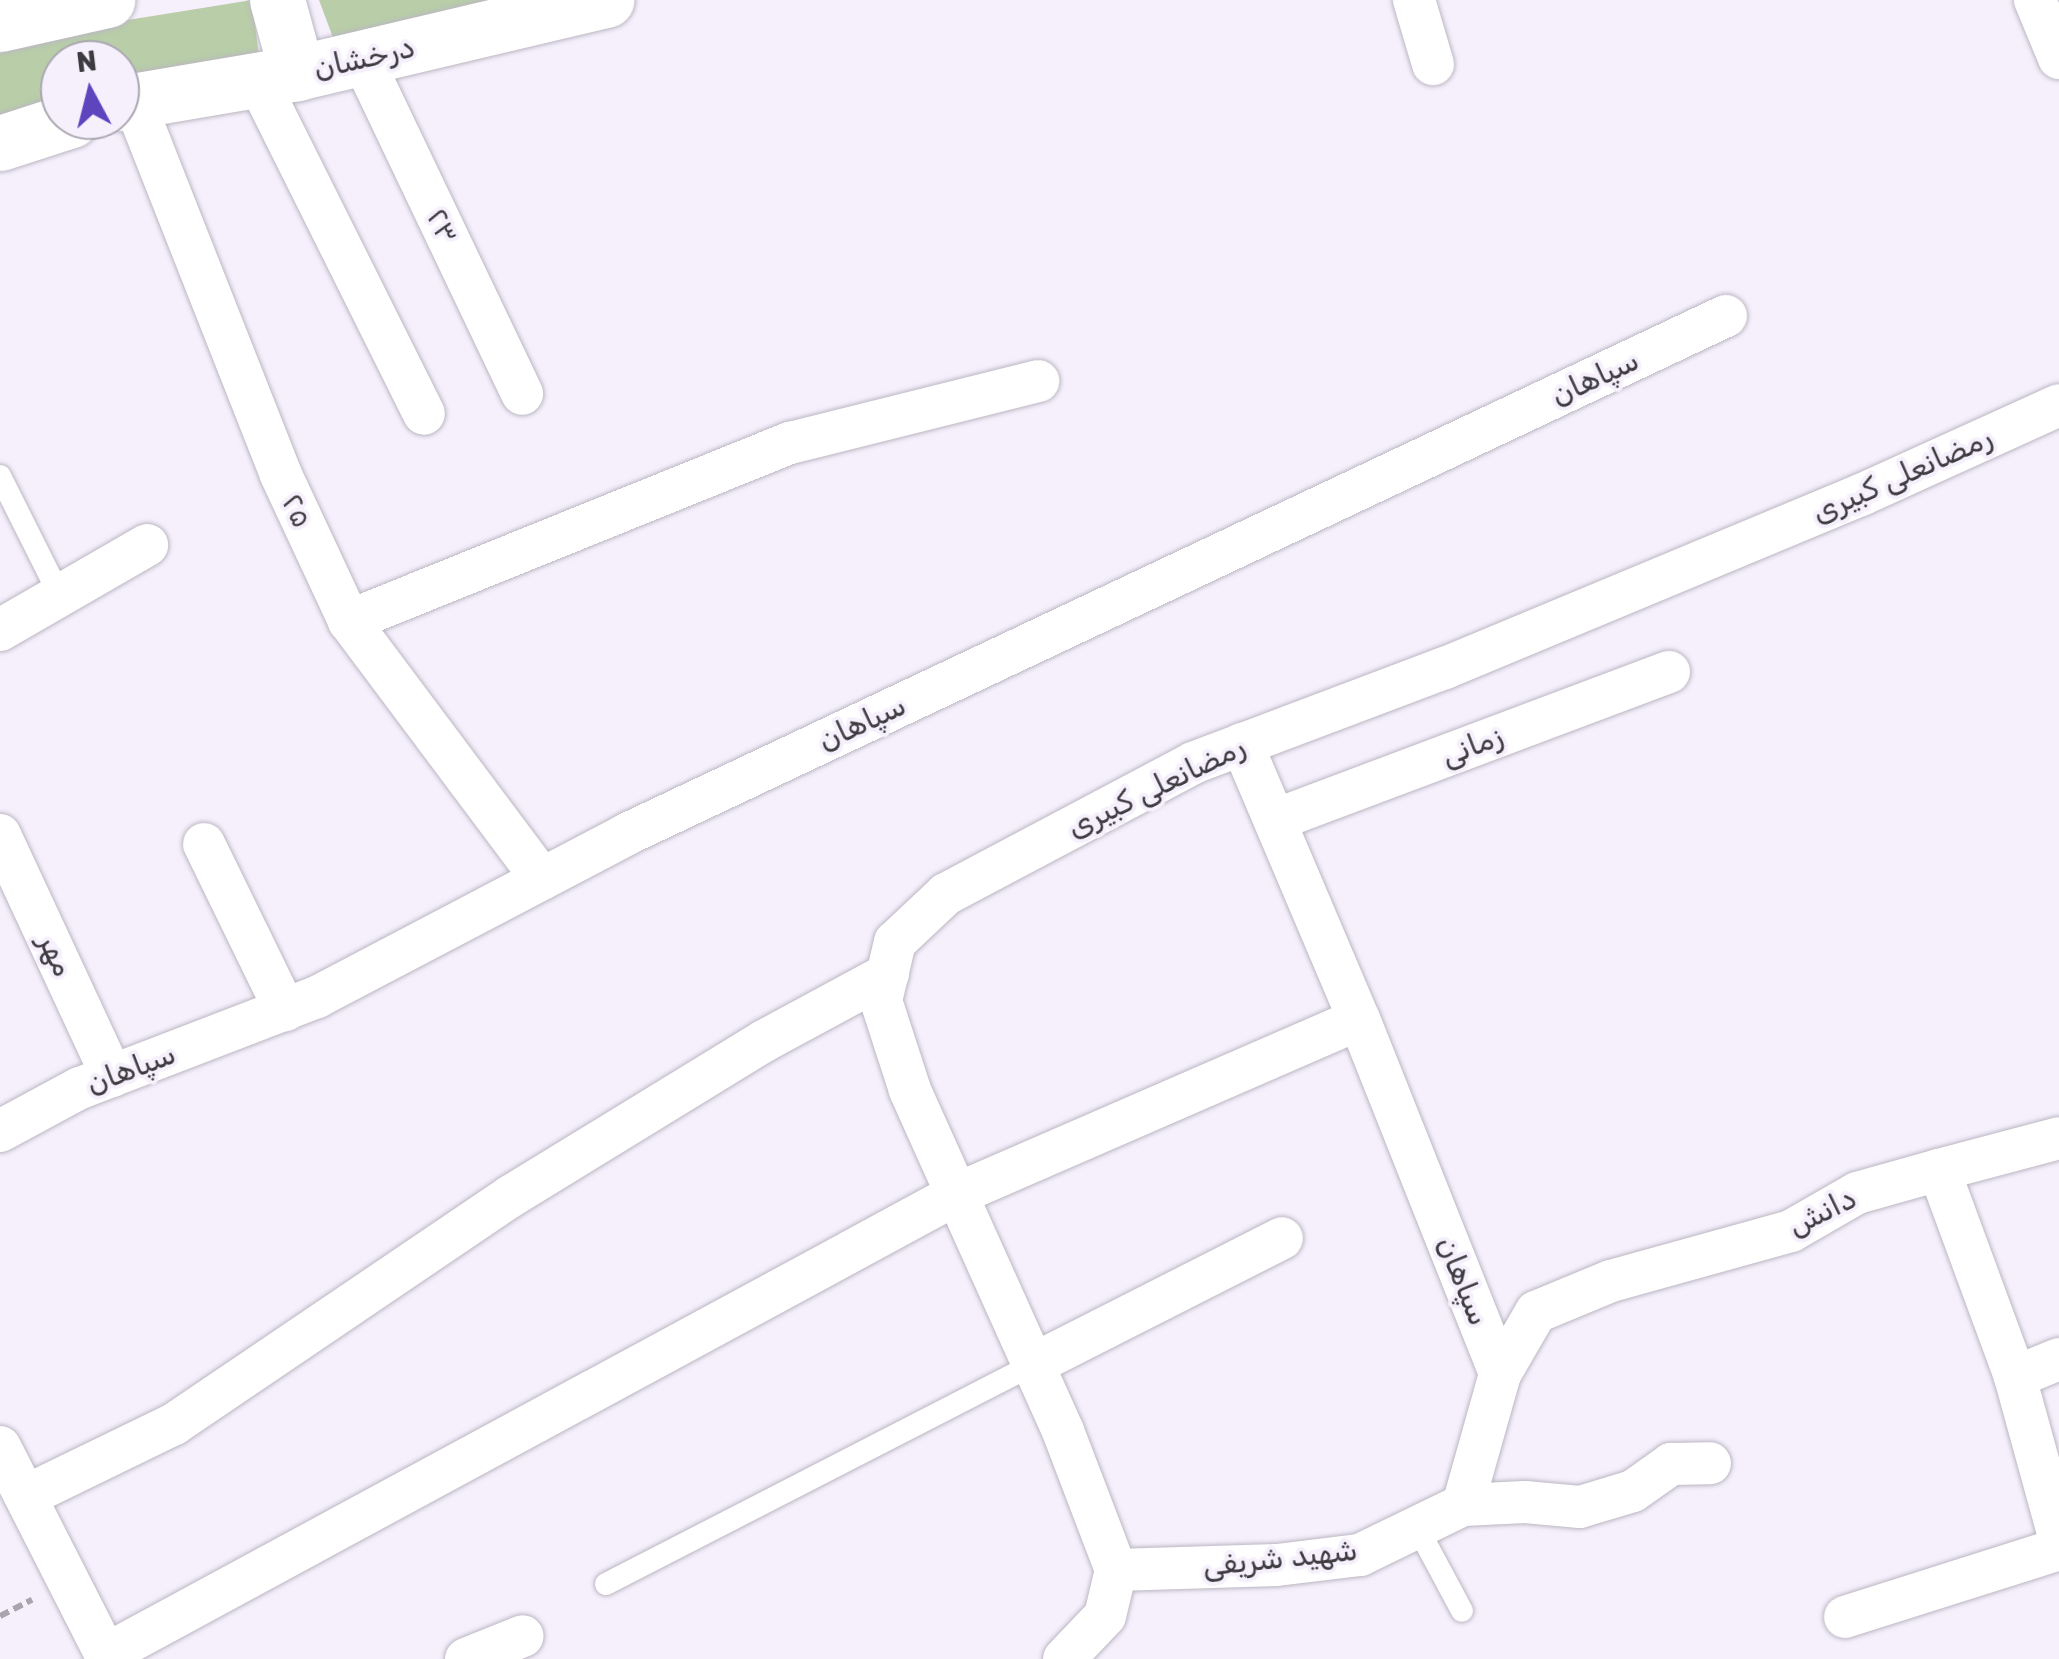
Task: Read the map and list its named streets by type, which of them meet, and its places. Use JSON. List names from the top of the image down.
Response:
{
  "streets": {
    "main road": ["درخشان"],
    "street": [
      "۲۳",
      "سپاهان",
      "رمضانعلی کبیری",
      "۲۵",
      "زمانی",
      "مهر",
      "دانش",
      "شهید شریفی"
    ]
  },
  "crossings": [
    ["درخشان", "۲۳"],
    ["سپاهان", "رمضانعلی کبیری"],
    ["سپاهان", "۲۵"],
    ["سپاهان", "زمانی"],
    ["سپاهان", "مهر"],
    ["سپاهان", "دانش"],
    ["رمضانعلی کبیری", "شهید شریفی"],
    ["دانش", "شهید شریفی"]
  ],
  "north": "top"
}
